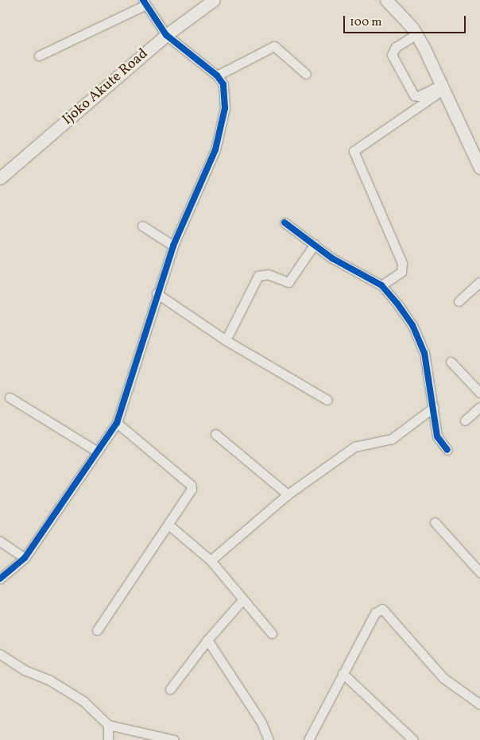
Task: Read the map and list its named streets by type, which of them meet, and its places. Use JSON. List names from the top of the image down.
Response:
{
  "streets": {
    "main road": ["Ijoko Akute Road"]
  },
  "scale_bar": "100 m"
}
